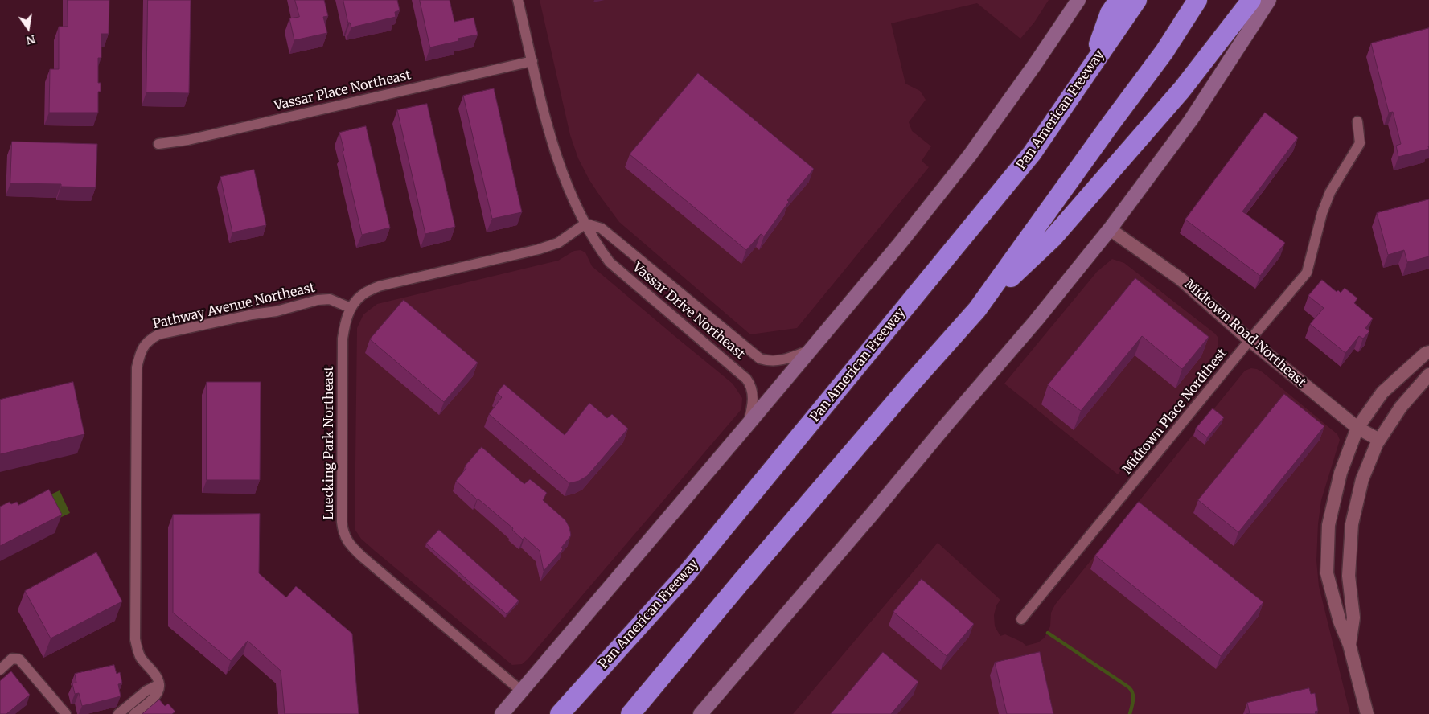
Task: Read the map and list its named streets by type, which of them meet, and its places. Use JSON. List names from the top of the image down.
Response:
{
  "streets": {
    "highway": ["Pan American Freeway"],
    "street": [
      "Vassar Place Northeast",
      "Pathway Avenue Northeast",
      "Vassar Drive Northeast",
      "Midtown Road Northeast",
      "Midtown Place Nordthest",
      "Luecking Park Northeast"
    ]
  },
  "crossings": [
    ["Vassar Place Northeast", "Vassar Drive Northeast"],
    ["Pathway Avenue Northeast", "Luecking Park Northeast"],
    ["Midtown Road Northeast", "Midtown Place Nordthest"]
  ],
  "north": "bottom"
}
